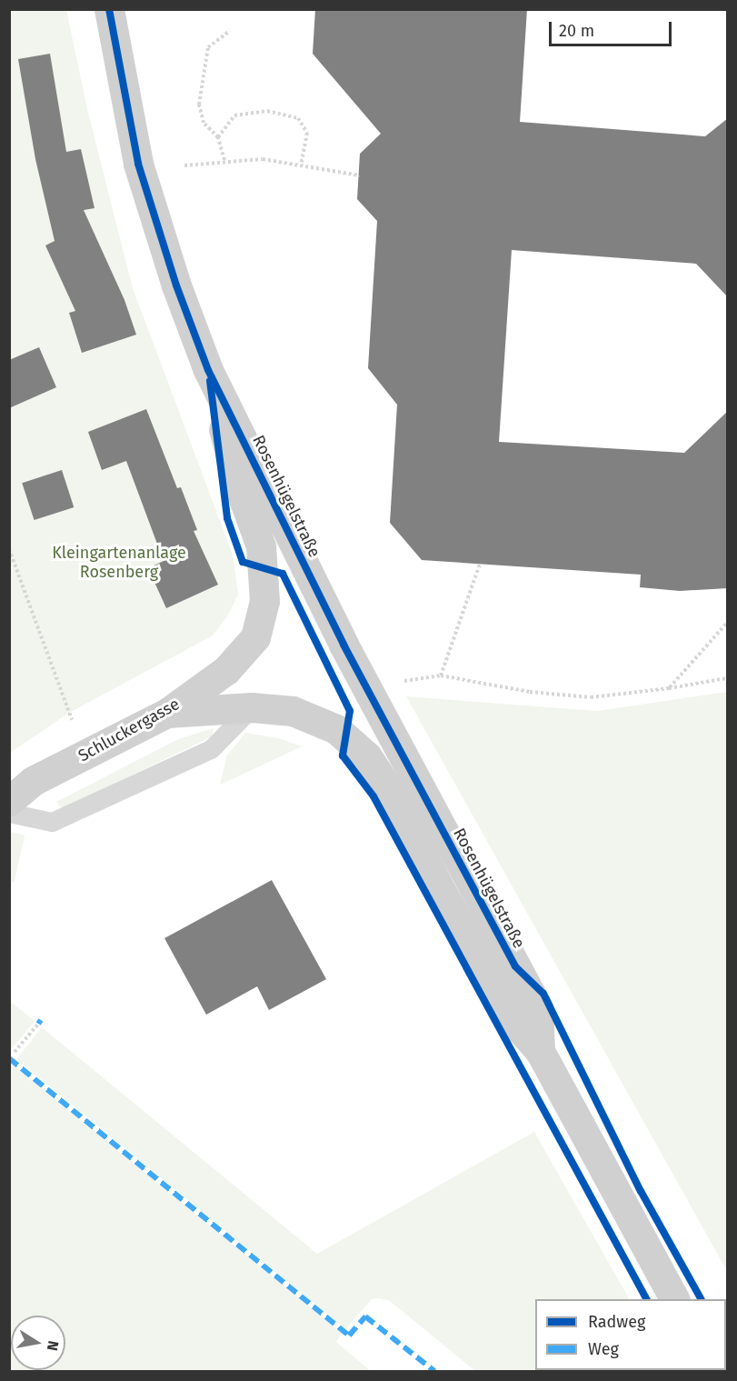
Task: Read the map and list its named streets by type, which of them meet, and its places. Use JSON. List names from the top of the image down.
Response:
{
  "streets": {
    "main road": ["Rosenhügelstraße", "Schluckergasse"]
  },
  "crossings": [
    ["Rosenhügelstraße", "Schluckergasse"]
  ],
  "parks": ["Kleingartenanlage Rosenberg"],
  "legend": ["Radweg", "Weg"],
  "scale_bar": "20 m",
  "north": "right"
}
